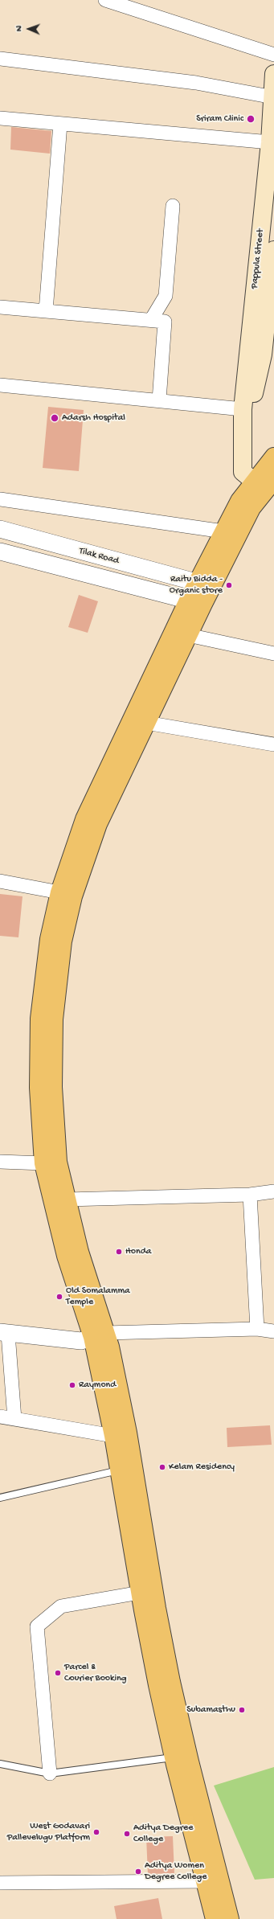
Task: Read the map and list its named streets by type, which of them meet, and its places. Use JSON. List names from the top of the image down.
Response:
{
  "streets": {
    "main road": ["Pappula Street"],
    "street": ["Tilak Road"]
  },
  "places": [
    "Sriram Clinic",
    "Adarsh Hospital",
    "Raitu Bidda - Organic store",
    "Honda",
    "Old Somalamma Temple",
    "Raymond",
    "Kelam Residency",
    "Parcel & Courier Booking",
    "Subamasthu",
    "West Godavari Pallevelugu Platform",
    "Aditya Degree College",
    "Aditya Women Degree College"
  ],
  "north": "left"
}
